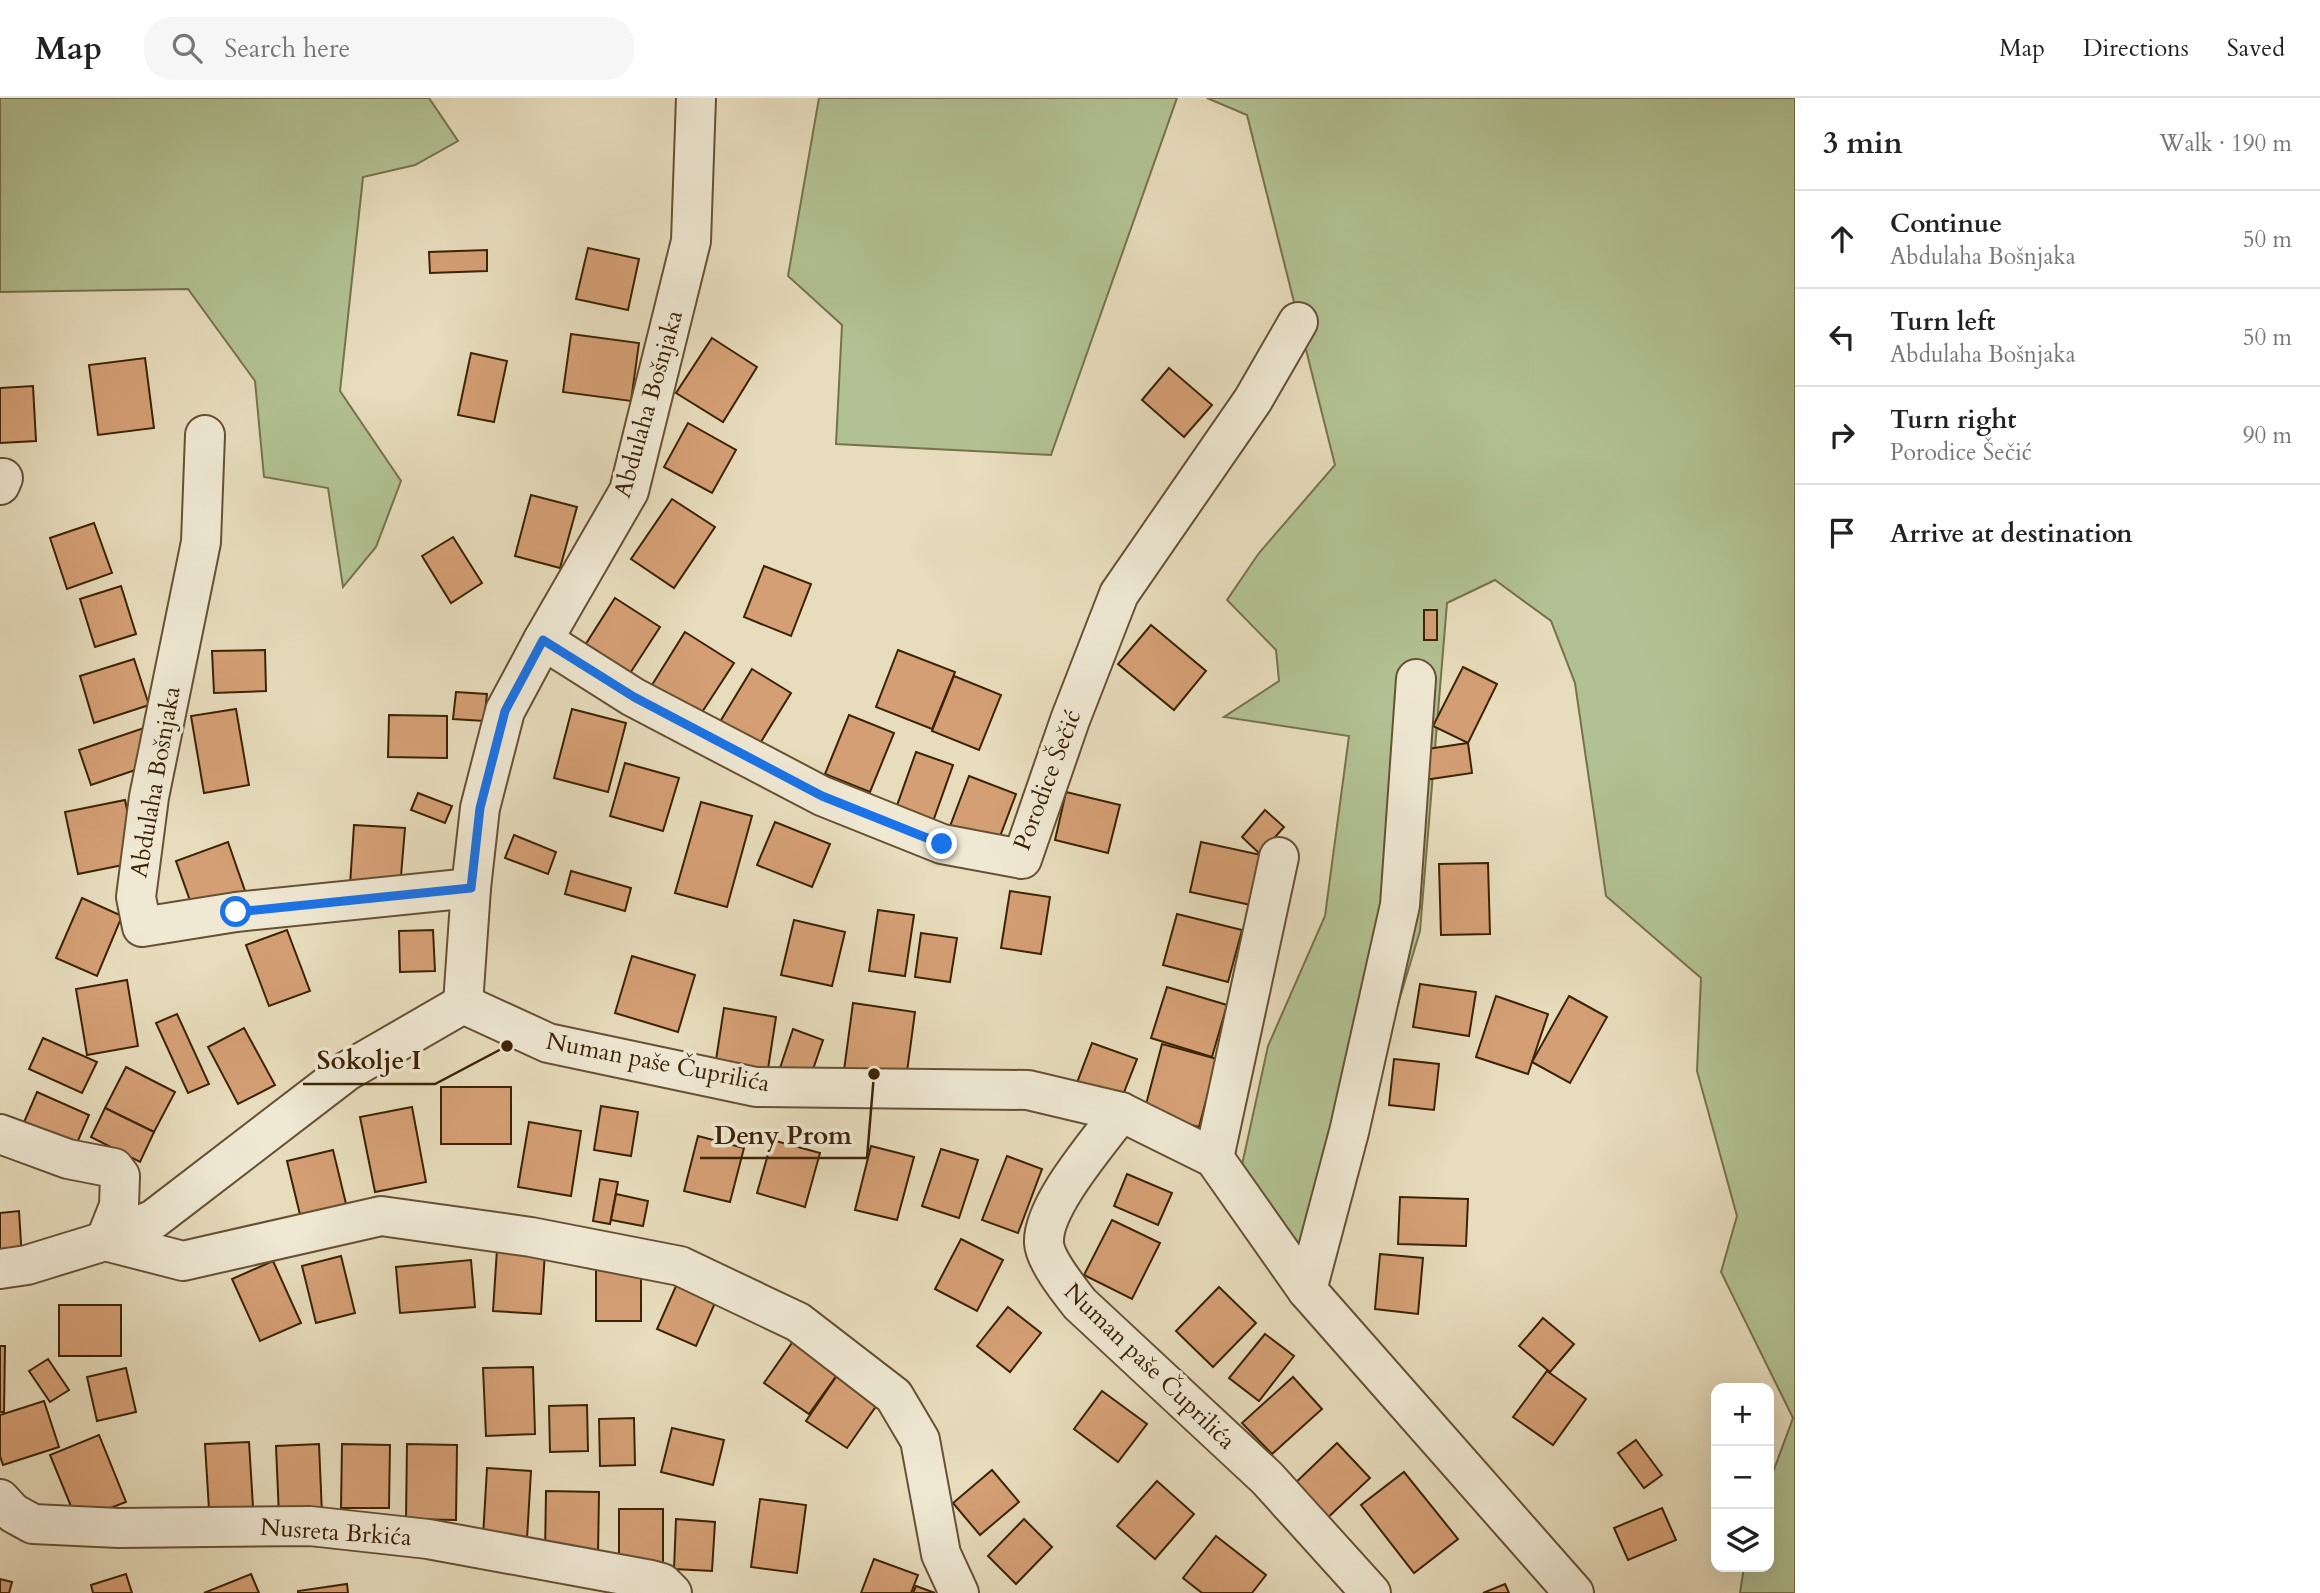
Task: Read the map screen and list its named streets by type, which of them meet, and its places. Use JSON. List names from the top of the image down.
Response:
{
  "streets": {
    "street": [
      "Abdulaha Bošnjaka",
      "Porodice Šečić",
      "Numan paše Čuprilića",
      "Nusreta Brkića"
    ]
  },
  "crossings": [
    ["Abdulaha Bošnjaka", "Porodice Šečić"],
    ["Abdulaha Bošnjaka", "Numan paše Čuprilića"]
  ],
  "places": ["Sokolje I", "Deny Prom"],
  "page": {
    "header": "Map",
    "search": "Search here",
    "nav": ["Map", "Directions", "Saved"],
    "heading": ["3 min", "Walk · 190 m"],
    "list": [
      ["Continue", "Abdulaha Bošnjaka", "50 m"],
      ["Turn left", "Abdulaha Bošnjaka", "50 m"],
      ["Turn right", "Porodice Šečić", "90 m"],
      "Arrive at destination"
    ],
    "map_buttons": ["+", "−"]
  }
}
